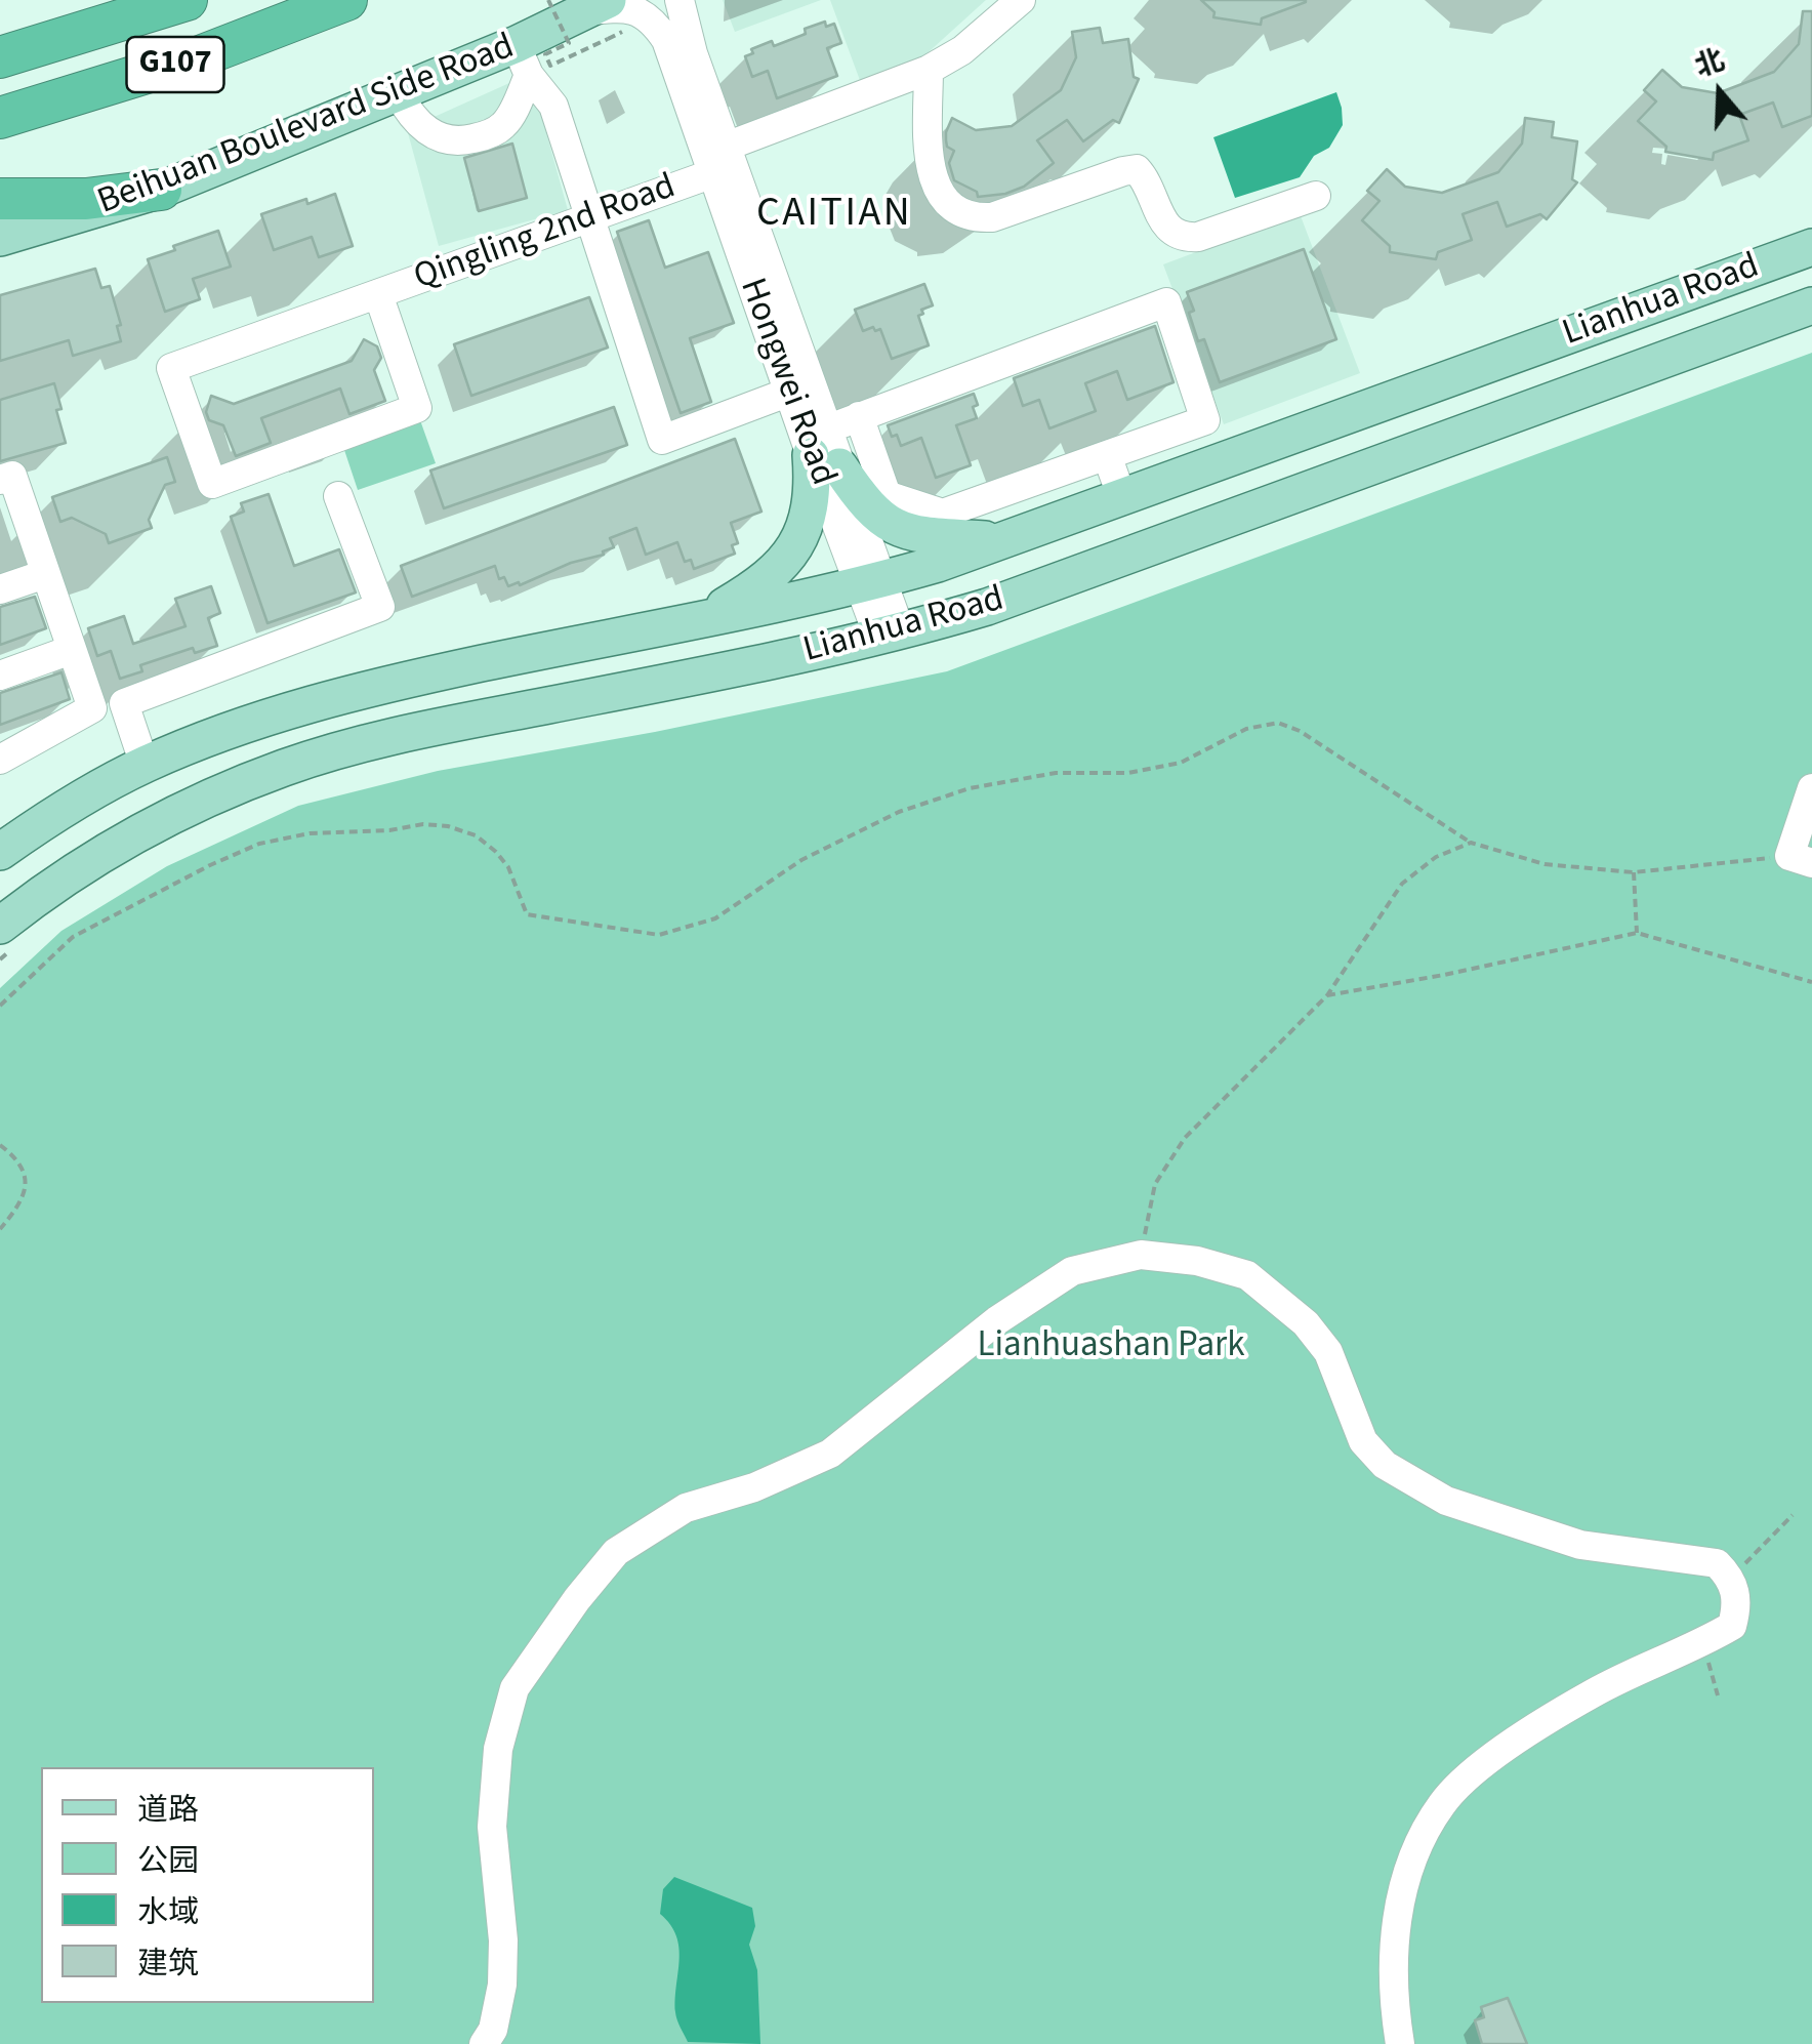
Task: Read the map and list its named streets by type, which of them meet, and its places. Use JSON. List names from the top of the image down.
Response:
{
  "streets": {
    "highway": ["G107"],
    "main road": ["Beihuan Boulevard Side Road", "Lianhua Road"],
    "street": ["Qingling 2nd Road", "Hongwei Road"]
  },
  "crossings": [
    ["Beihuan Boulevard Side Road", "Hongwei Road"],
    ["Qingling 2nd Road", "Hongwei Road"],
    ["Lianhua Road", "Hongwei Road"]
  ],
  "districts": ["CAITIAN"],
  "parks": ["Lianhuashan Park"],
  "legend": [
    "道路",
    "公园",
    "水域",
    "建筑"
  ],
  "north": "top"
}
